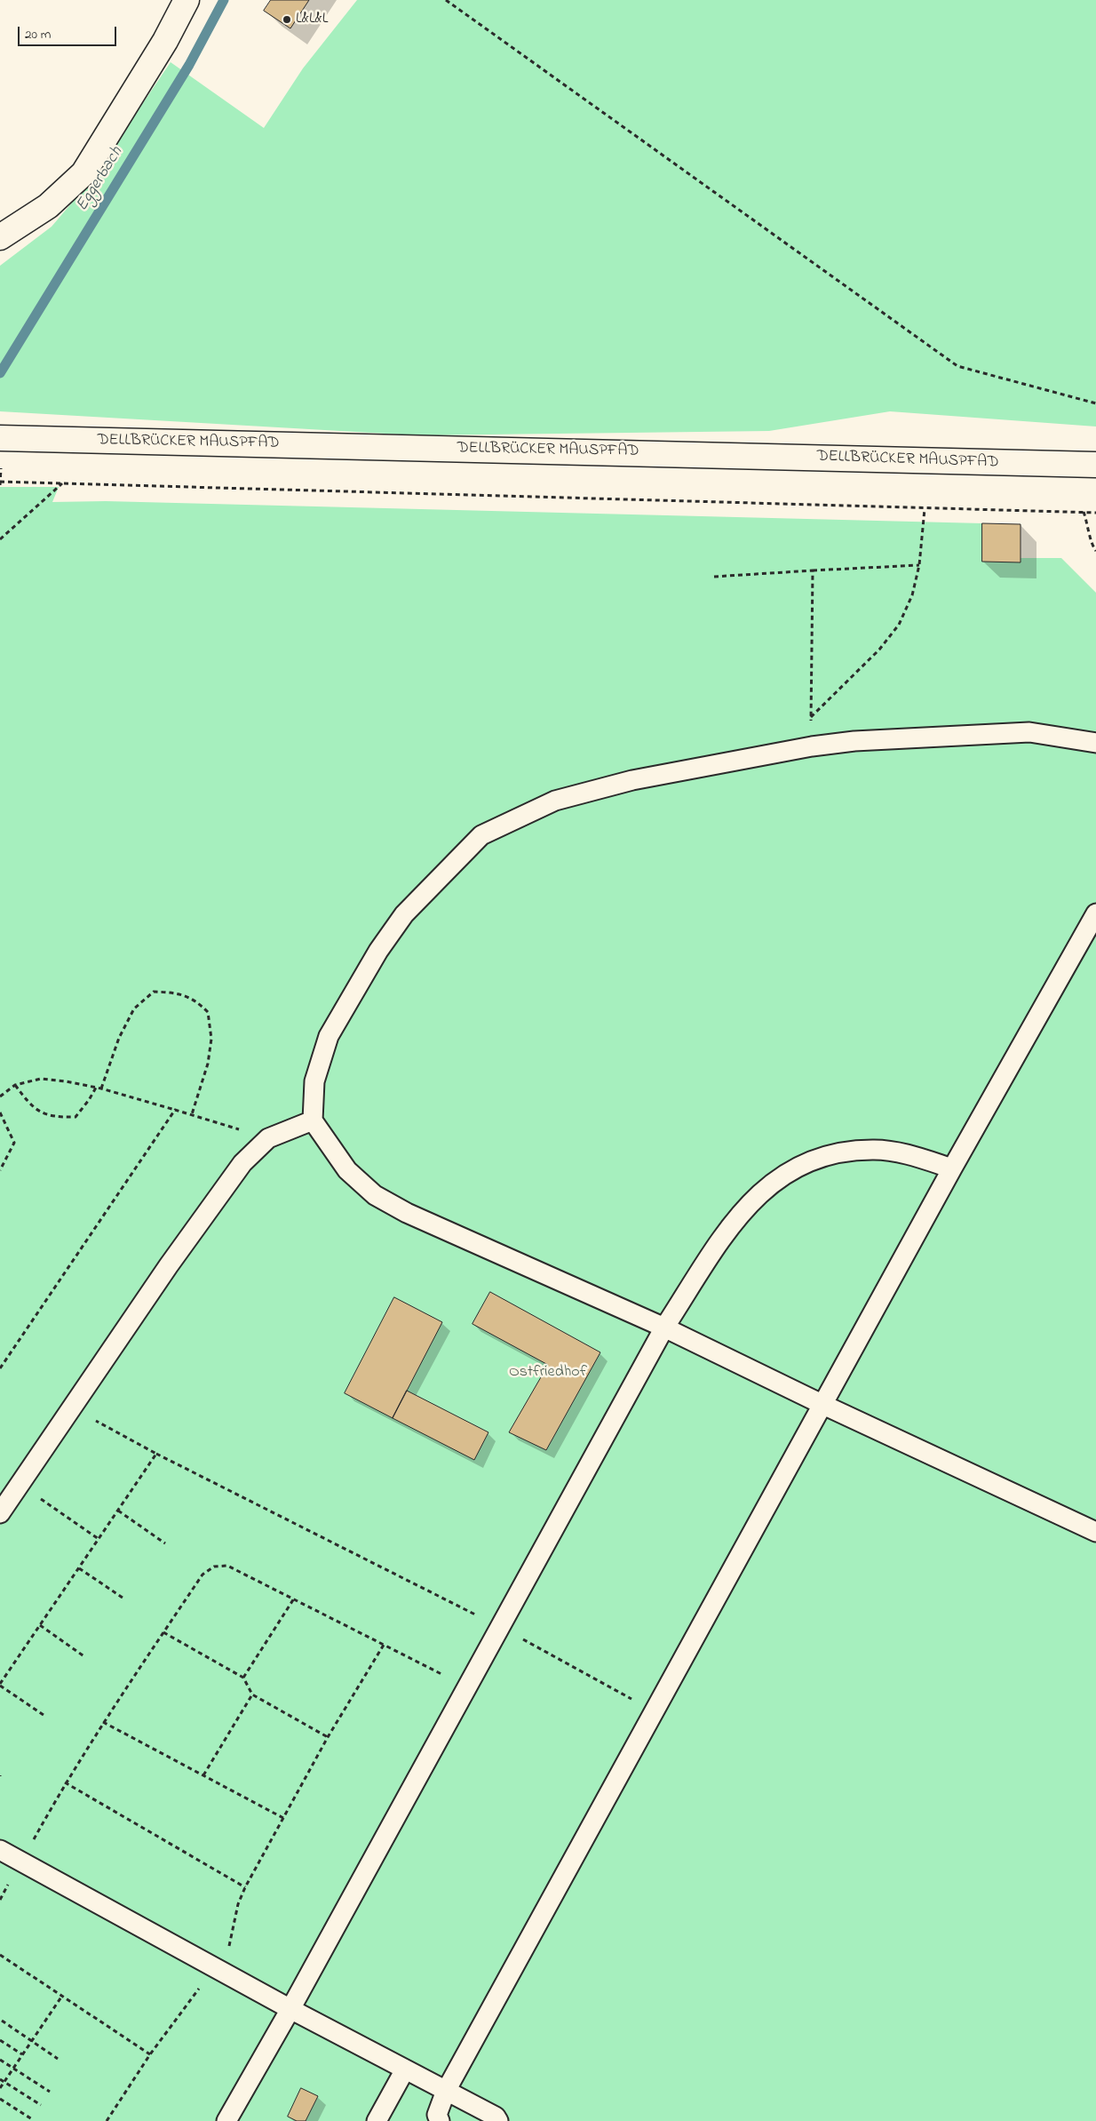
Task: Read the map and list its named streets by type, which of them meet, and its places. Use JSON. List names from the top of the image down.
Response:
{
  "streets": {
    "main road": ["DELLBRÜCKER MAUSPFAD"]
  },
  "water": ["Eggerbach"],
  "parks": ["Ostfriedhof"],
  "places": ["L&L&L"],
  "scale_bar": "20 m"
}
